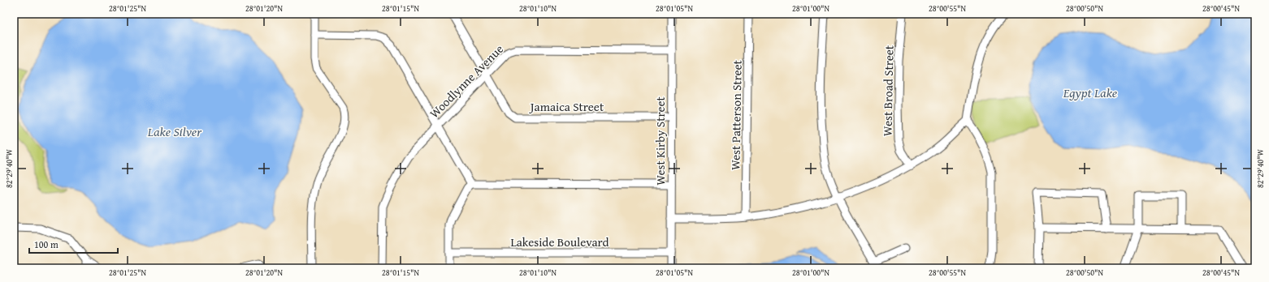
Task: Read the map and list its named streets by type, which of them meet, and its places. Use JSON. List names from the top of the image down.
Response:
{
  "streets": {
    "street": [
      "Woodlynne Avenue",
      "West Broad Street",
      "Jamaica Street",
      "West Patterson Street",
      "West Kirby Street",
      "Lakeside Boulevard"
    ]
  },
  "crossings": [
    ["Woodlynne Avenue", "Jamaica Street"],
    ["Woodlynne Avenue", "West Kirby Street"],
    ["Jamaica Street", "West Kirby Street"],
    ["West Kirby Street", "Lakeside Boulevard"]
  ],
  "water": ["Egypt Lake", "Lake Silver"],
  "scale_bar": "100 m",
  "coordinates": [
    "28°01'25\"N",
    "28°01'20\"N",
    "28°01'15\"N",
    "28°01'10\"N",
    "28°01'05\"N",
    "28°01'00\"N",
    "28°00'55\"N",
    "28°00'50\"N",
    "28°00'45\"N",
    "82°29'40\"W"
  ]
}
